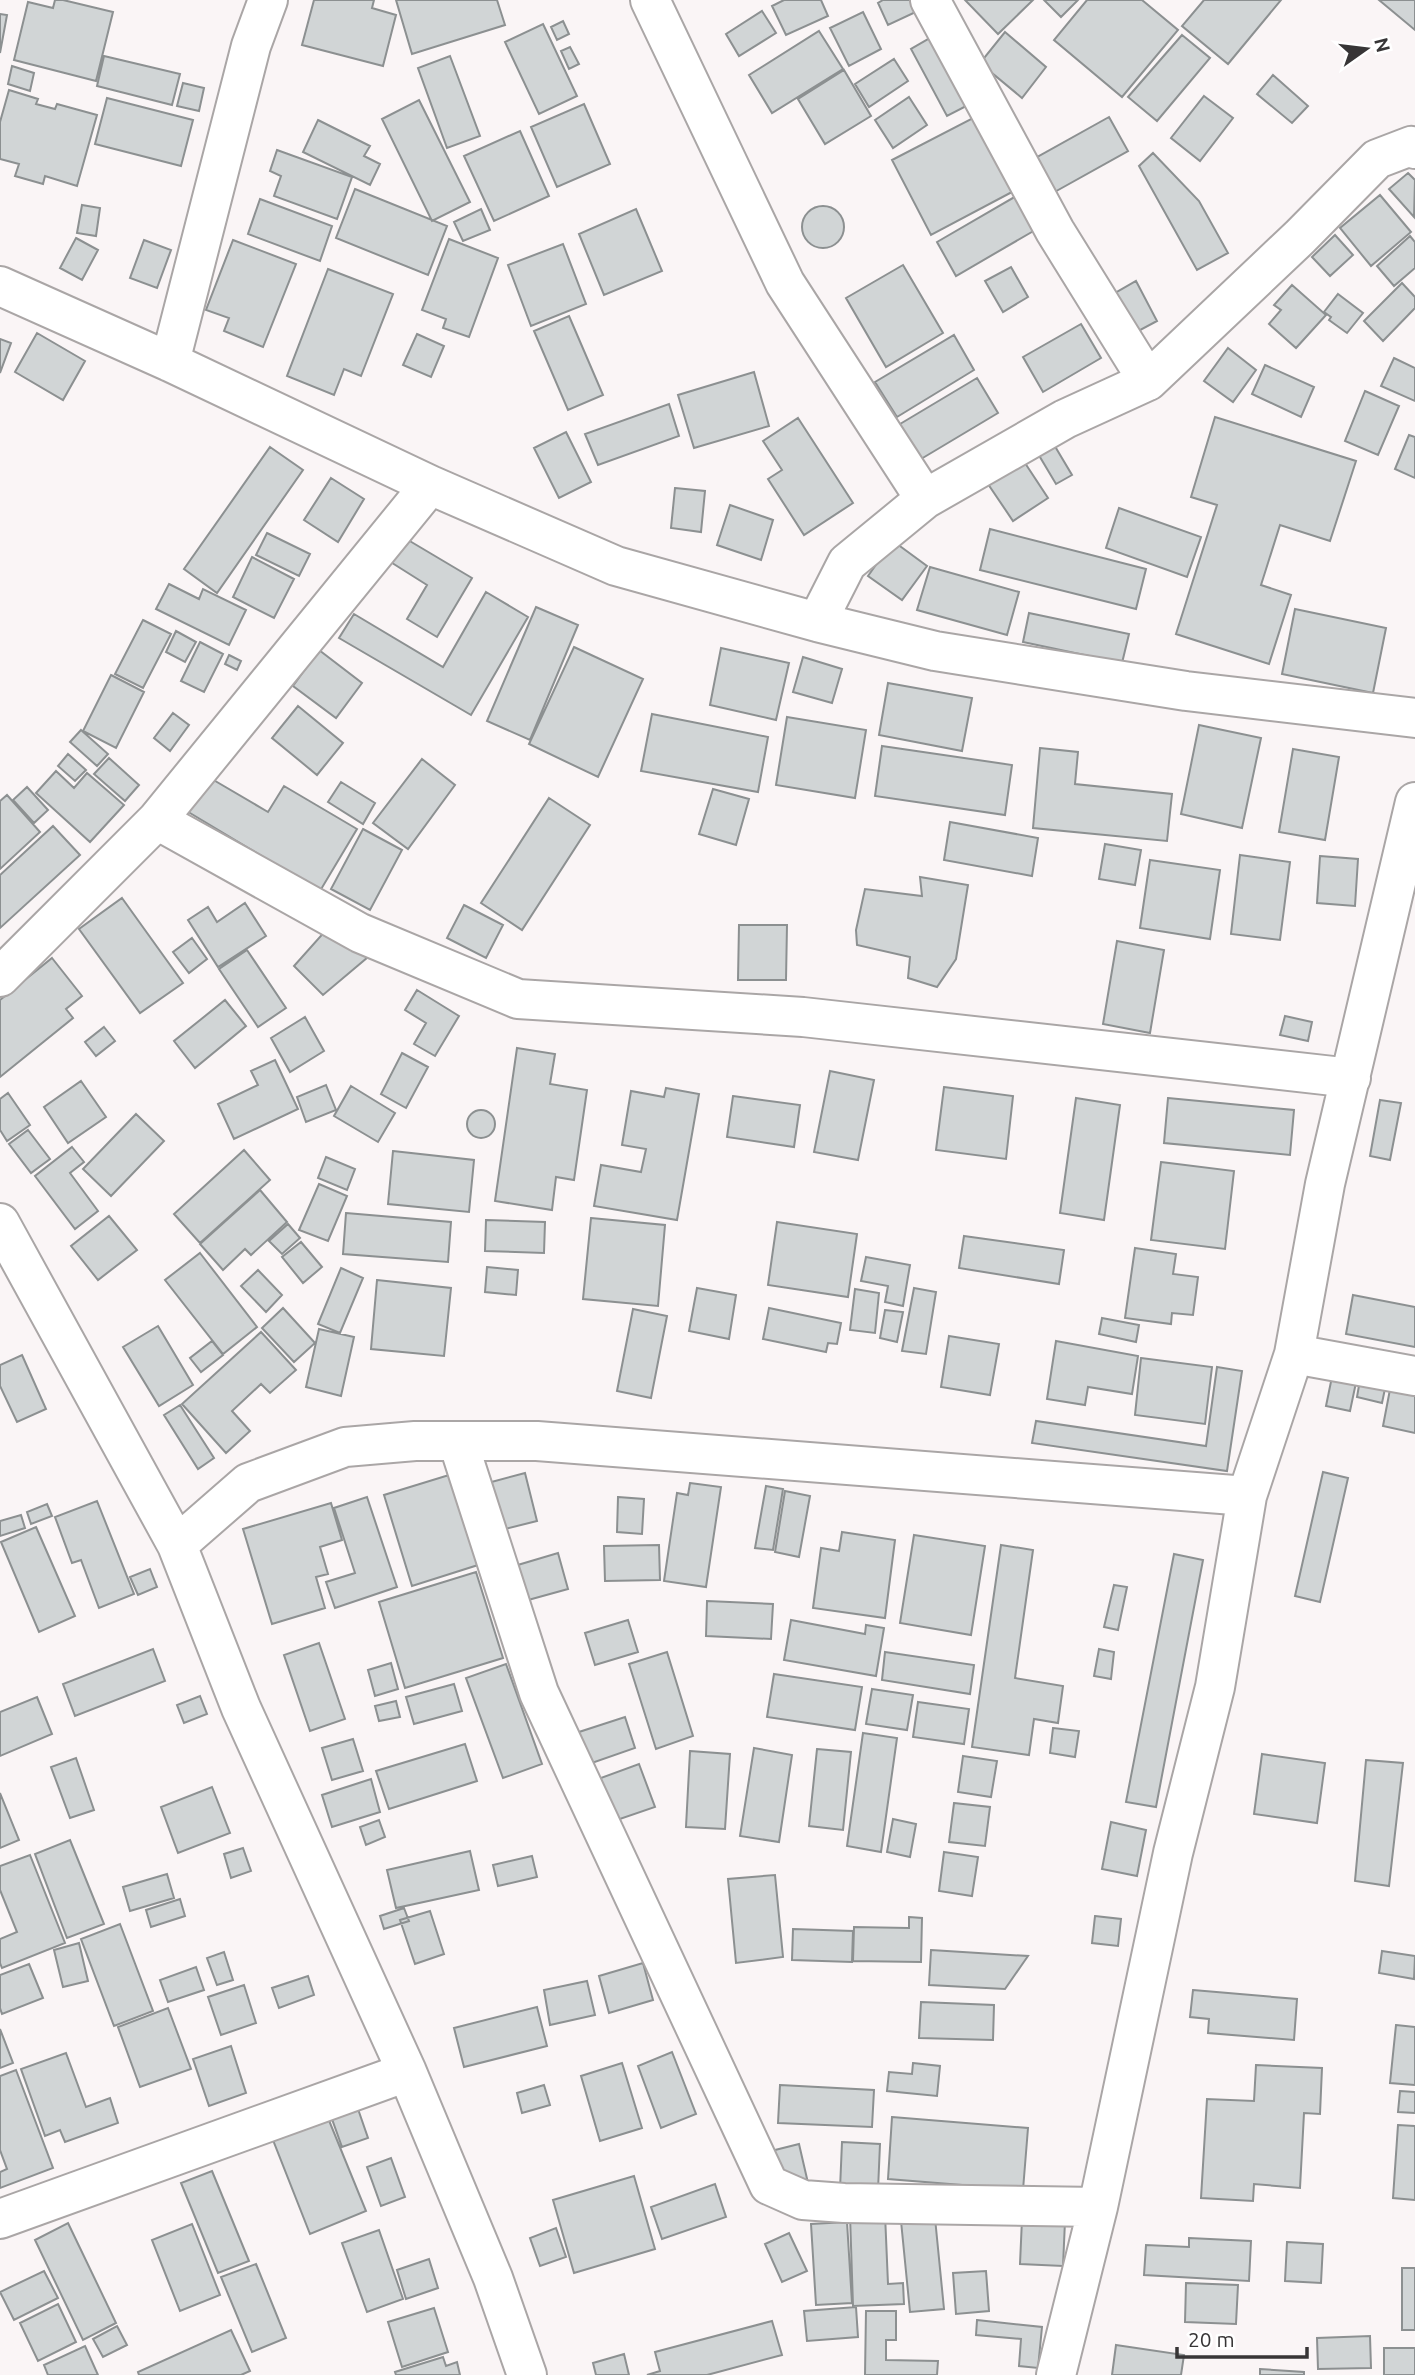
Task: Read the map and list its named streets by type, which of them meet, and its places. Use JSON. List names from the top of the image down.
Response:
{
  "scale_bar": "20 m",
  "north": "right"
}
